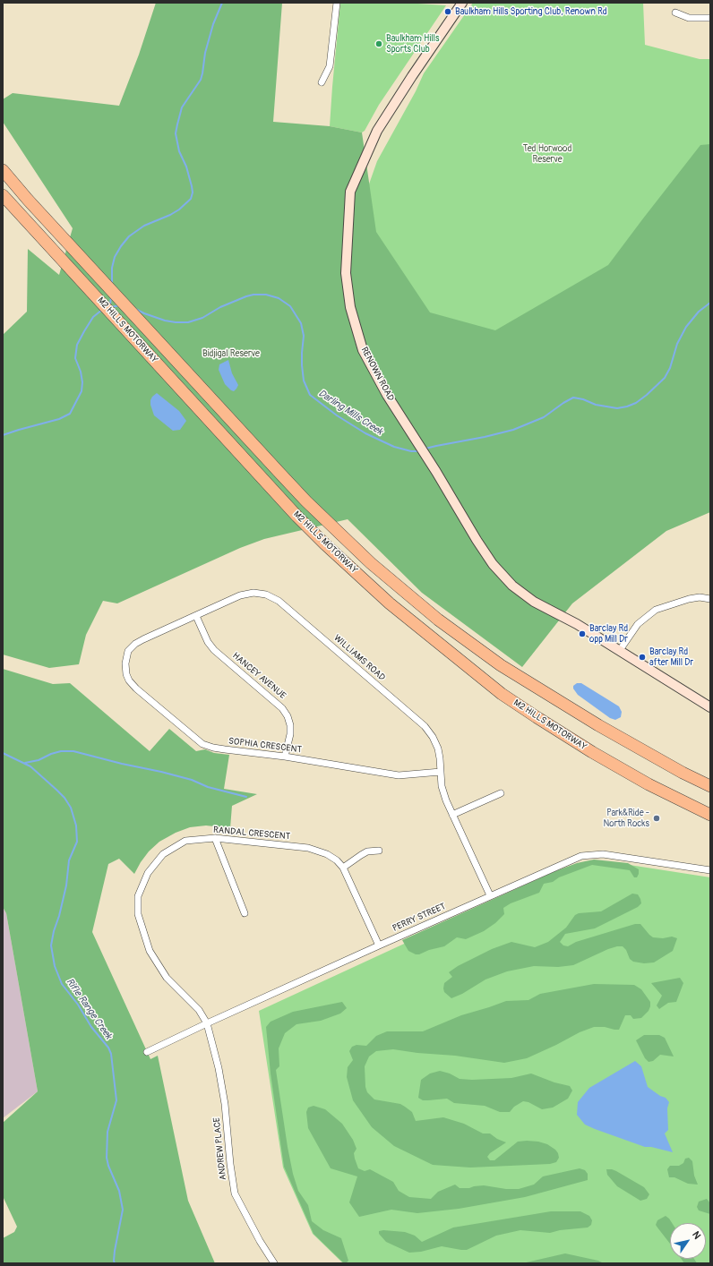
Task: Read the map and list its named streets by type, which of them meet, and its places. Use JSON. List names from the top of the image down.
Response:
{
  "streets": {
    "highway": ["M2 HILLS MOTORWAY"],
    "main road": ["RENOWN ROAD"],
    "street": [
      "WILLIAMS ROAD",
      "HANCEY AVENUE",
      "SOPHIA CRESCENT",
      "RANDAL CRESCENT",
      "PERRY STREET",
      "ANDREW PLACE"
    ]
  },
  "crossings": [
    ["WILLIAMS ROAD", "HANCEY AVENUE"],
    ["WILLIAMS ROAD", "SOPHIA CRESCENT"],
    ["WILLIAMS ROAD", "PERRY STREET"],
    ["HANCEY AVENUE", "SOPHIA CRESCENT"],
    ["RANDAL CRESCENT", "PERRY STREET"],
    ["RANDAL CRESCENT", "ANDREW PLACE"],
    ["PERRY STREET", "ANDREW PLACE"]
  ],
  "water": ["Darling Mills Creek", "Rifle Range Creek"],
  "parks": ["Ted Horwood Reserve", "Bidjigal Reserve"],
  "places": [
    "Baulkham Hills Sporting Club, Renown Rd",
    "Baulkham Hills Sports Club",
    "Barclay Rd opp Mill Dr",
    "Barclay Rd after Mill Dr",
    "Park&Ride - North Rocks"
  ],
  "north": "top right"
}
